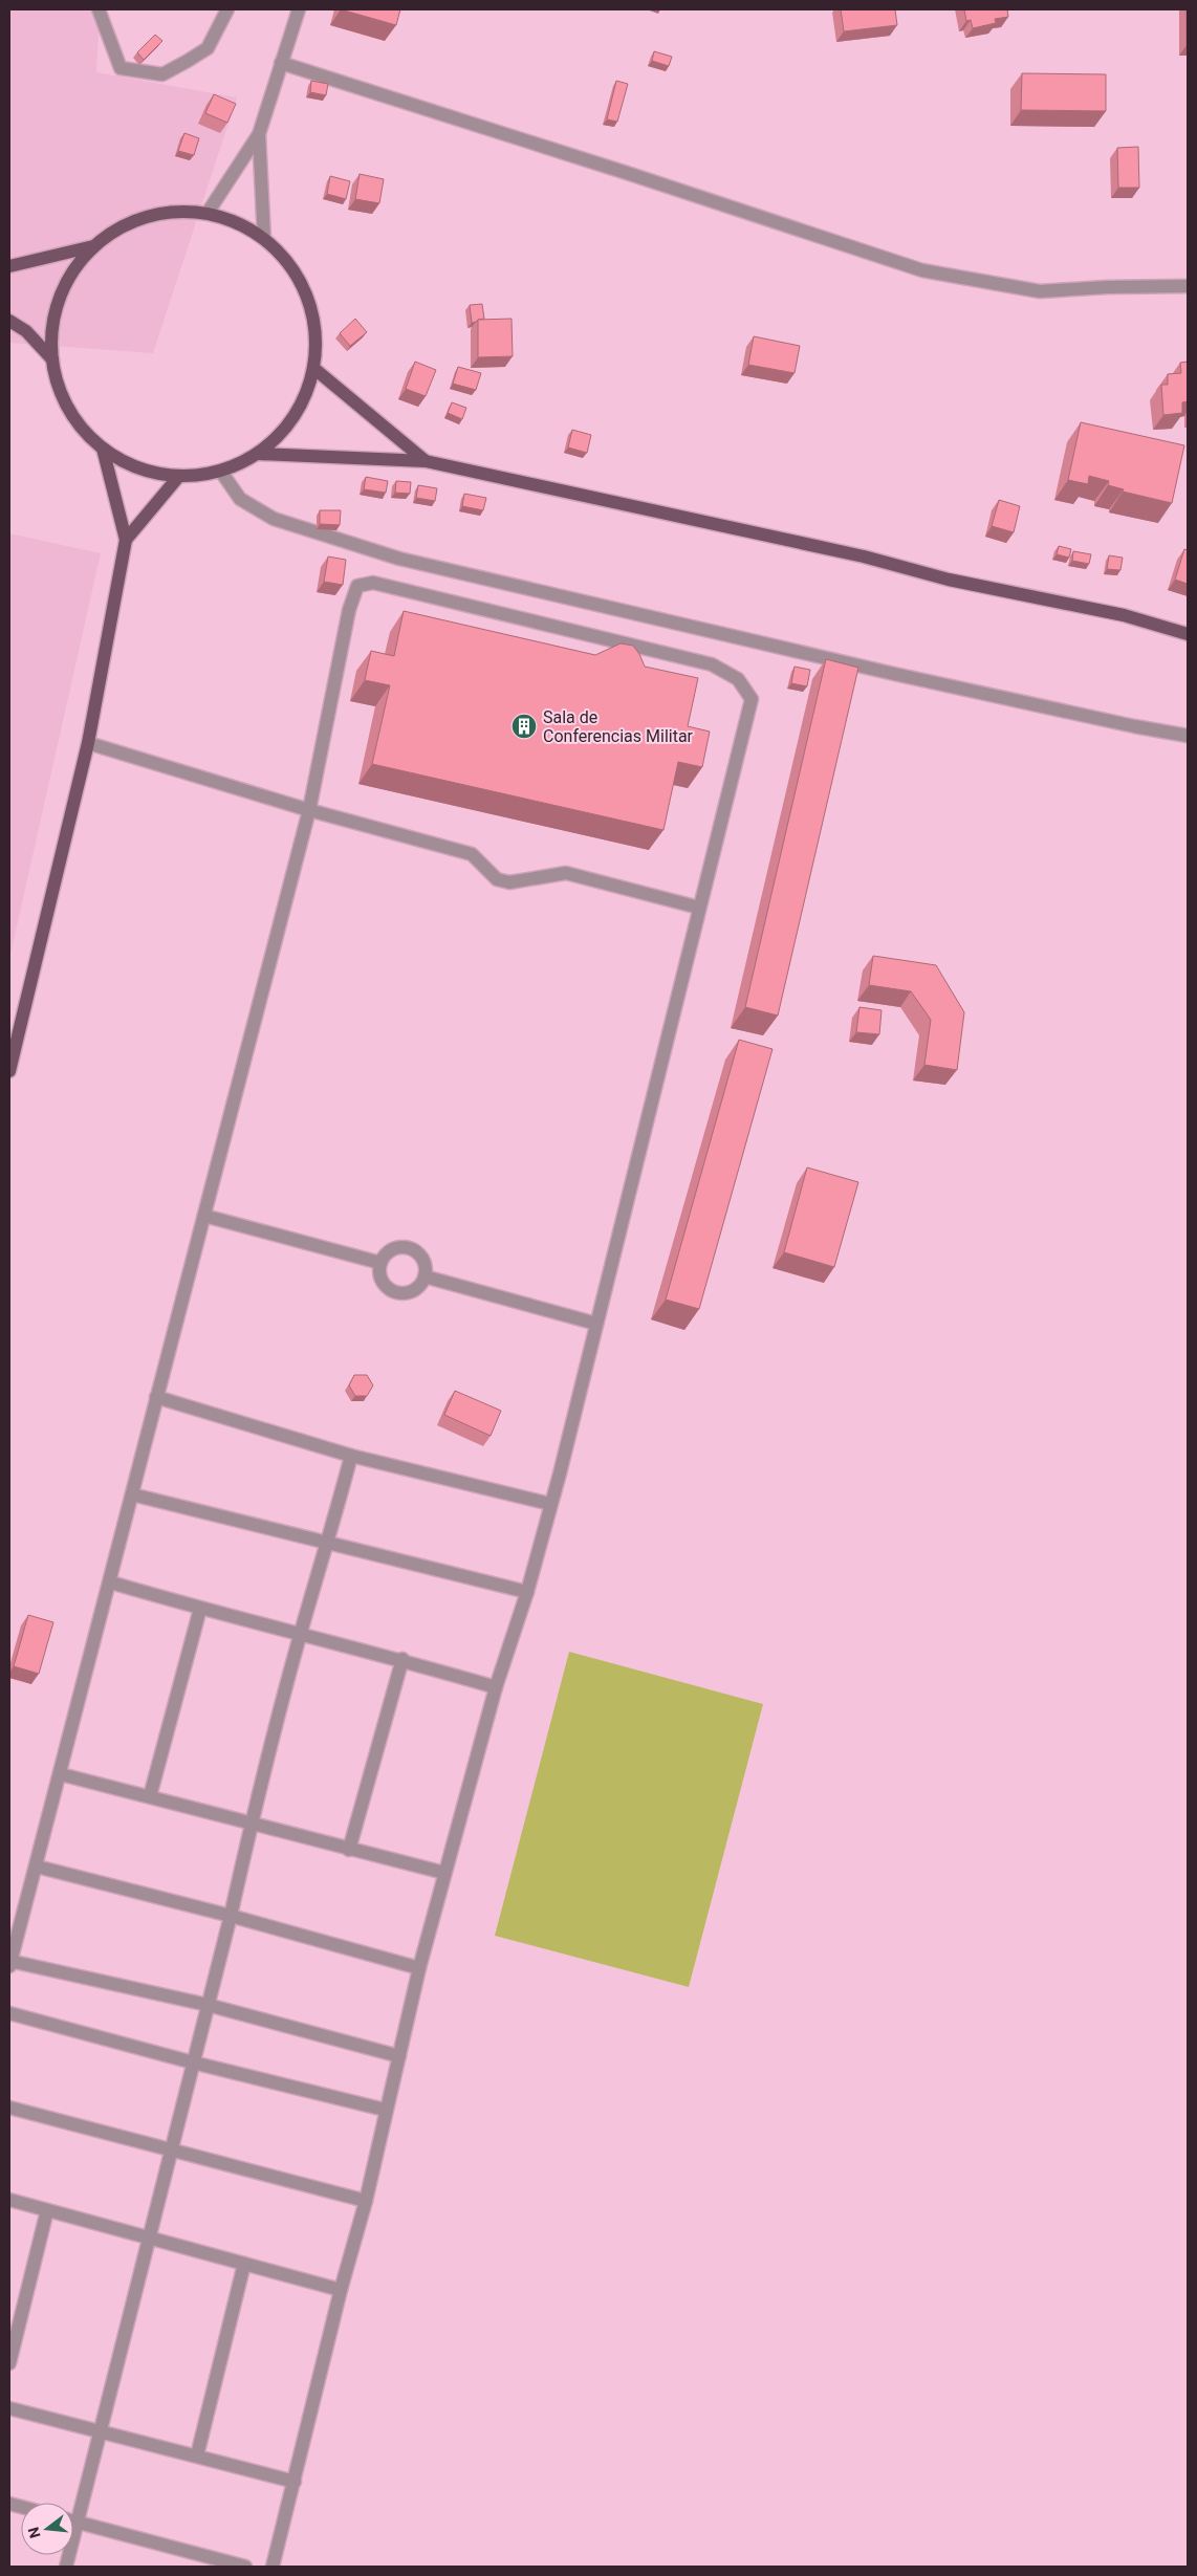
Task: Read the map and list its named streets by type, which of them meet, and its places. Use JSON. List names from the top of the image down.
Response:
{
  "places": {
    "building": ["Sala de Conferencias Militar"]
  },
  "north": "left"
}
